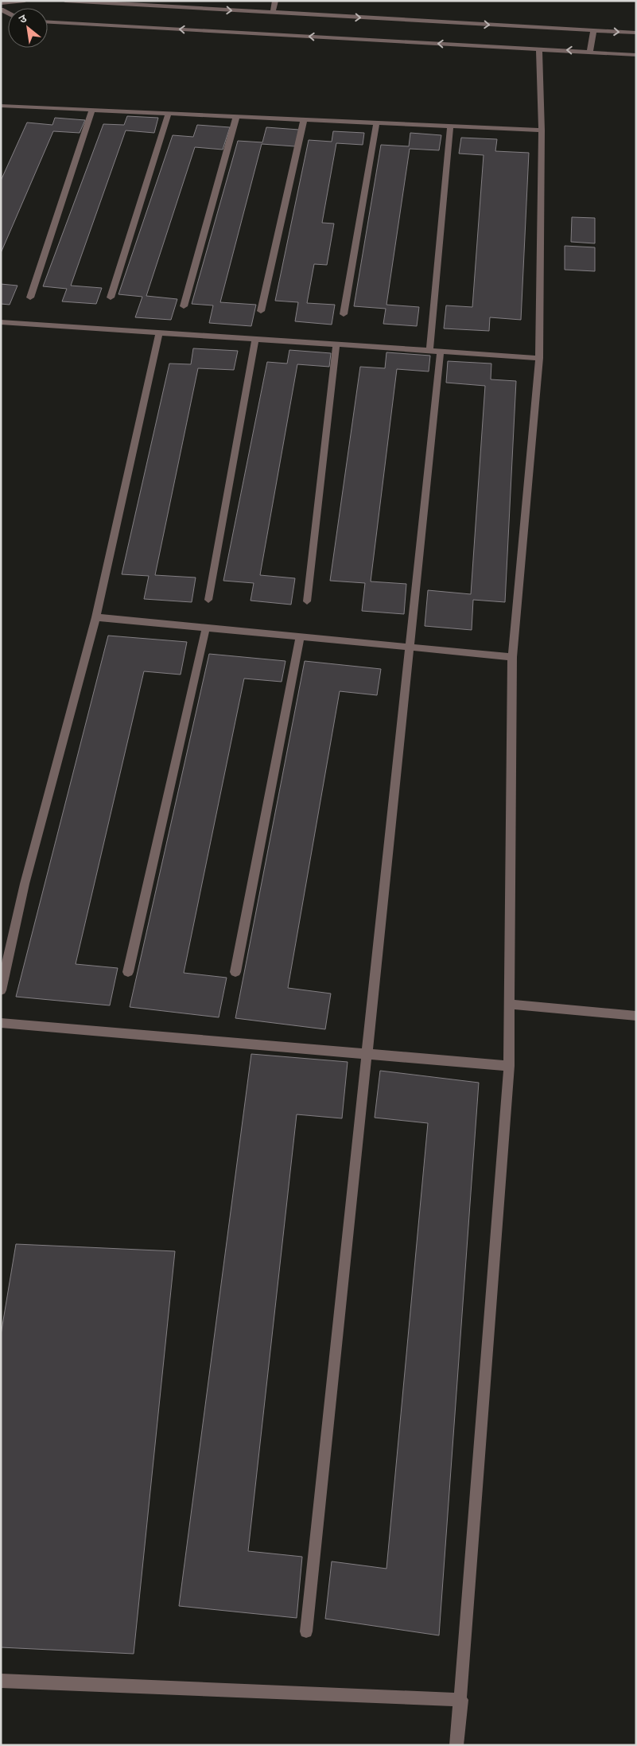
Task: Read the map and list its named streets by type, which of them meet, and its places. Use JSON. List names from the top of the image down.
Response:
{
  "north": "top left"
}
